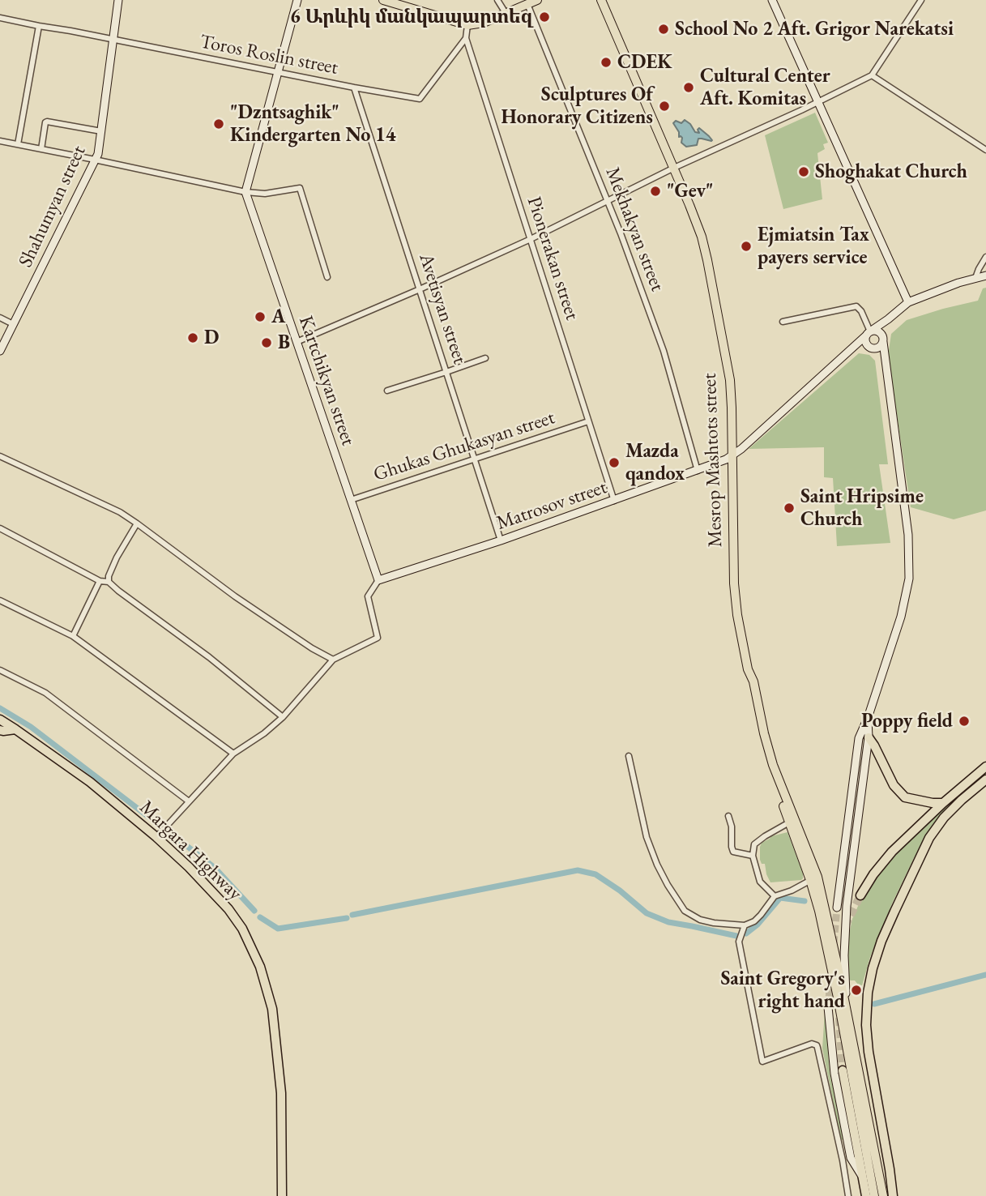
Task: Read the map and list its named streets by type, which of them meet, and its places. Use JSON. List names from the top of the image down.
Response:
{
  "streets": {
    "highway": ["Margara Highway"],
    "main road": ["Mesrop Mashtots street"],
    "street": [
      "Toros Roslin street",
      "Shahumyan street",
      "Mekhakyan street",
      "Pionerakan street",
      "Avetisyan street",
      "Kartchikyan street",
      "Ghukas Ghukasyan street",
      "Matrosov street"
    ]
  },
  "crossings": [
    ["Toros Roslin street", "Shahumyan street"],
    ["Toros Roslin street", "Pionerakan street"],
    ["Toros Roslin street", "Avetisyan street"],
    ["Mekhakyan street", "Matrosov street"],
    ["Pionerakan street", "Ghukas Ghukasyan street"],
    ["Pionerakan street", "Matrosov street"],
    ["Avetisyan street", "Ghukas Ghukasyan street"],
    ["Avetisyan street", "Matrosov street"],
    ["Kartchikyan street", "Ghukas Ghukasyan street"],
    ["Kartchikyan street", "Matrosov street"],
    ["Mesrop Mashtots street", "Matrosov street"]
  ],
  "places": [
    "6 Արևիկ մանկապարտեզ",
    "School No 2 Aft. Grigor Narekatsi",
    "CDEK",
    "Cultural Center Aft. Komitas",
    "Sculptures Of Honorary Citizens",
    "\"Dzntsaghik\" Kindergarten No 14",
    "Shoghakat Church",
    "\"Gev\"",
    "Ejmiatsin Tax payers service",
    "A",
    "D",
    "B",
    "Mazda qandox",
    "Saint Hripsime Church",
    "Poppy field",
    "Saint Gregory's right hand"
  ]
}
